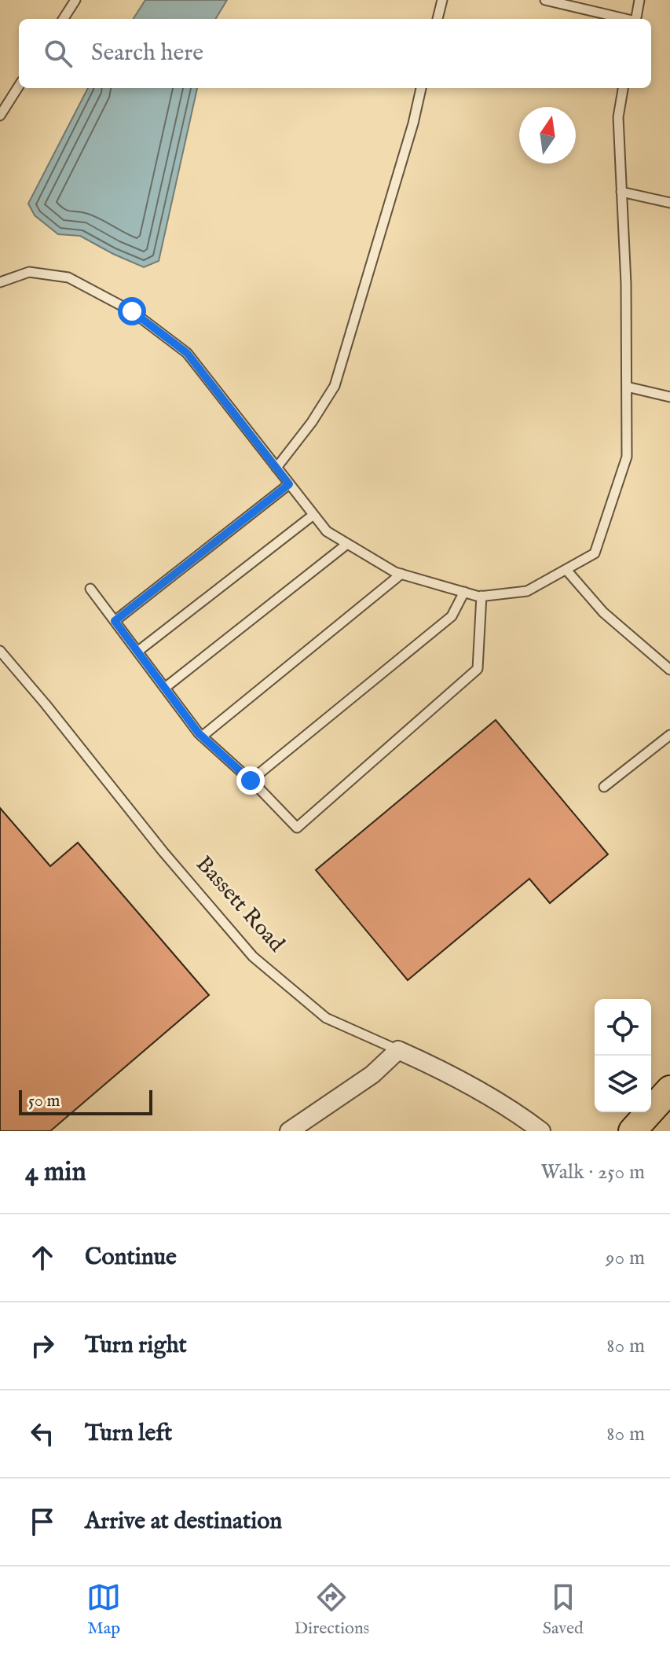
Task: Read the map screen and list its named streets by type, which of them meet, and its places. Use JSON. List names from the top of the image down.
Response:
{
  "streets": {
    "street": ["Bassett Road"]
  },
  "scale_bar": "50 m",
  "north": "top",
  "page": {
    "search": "Search here",
    "scale": "50 m",
    "heading": ["4 min", "Walk · 250 m"],
    "list": [
      ["Continue", "90 m"],
      ["Turn right", "80 m"],
      ["Turn left", "80 m"],
      "Arrive at destination"
    ],
    "nav": ["Map", "Directions", "Saved"]
  }
}
